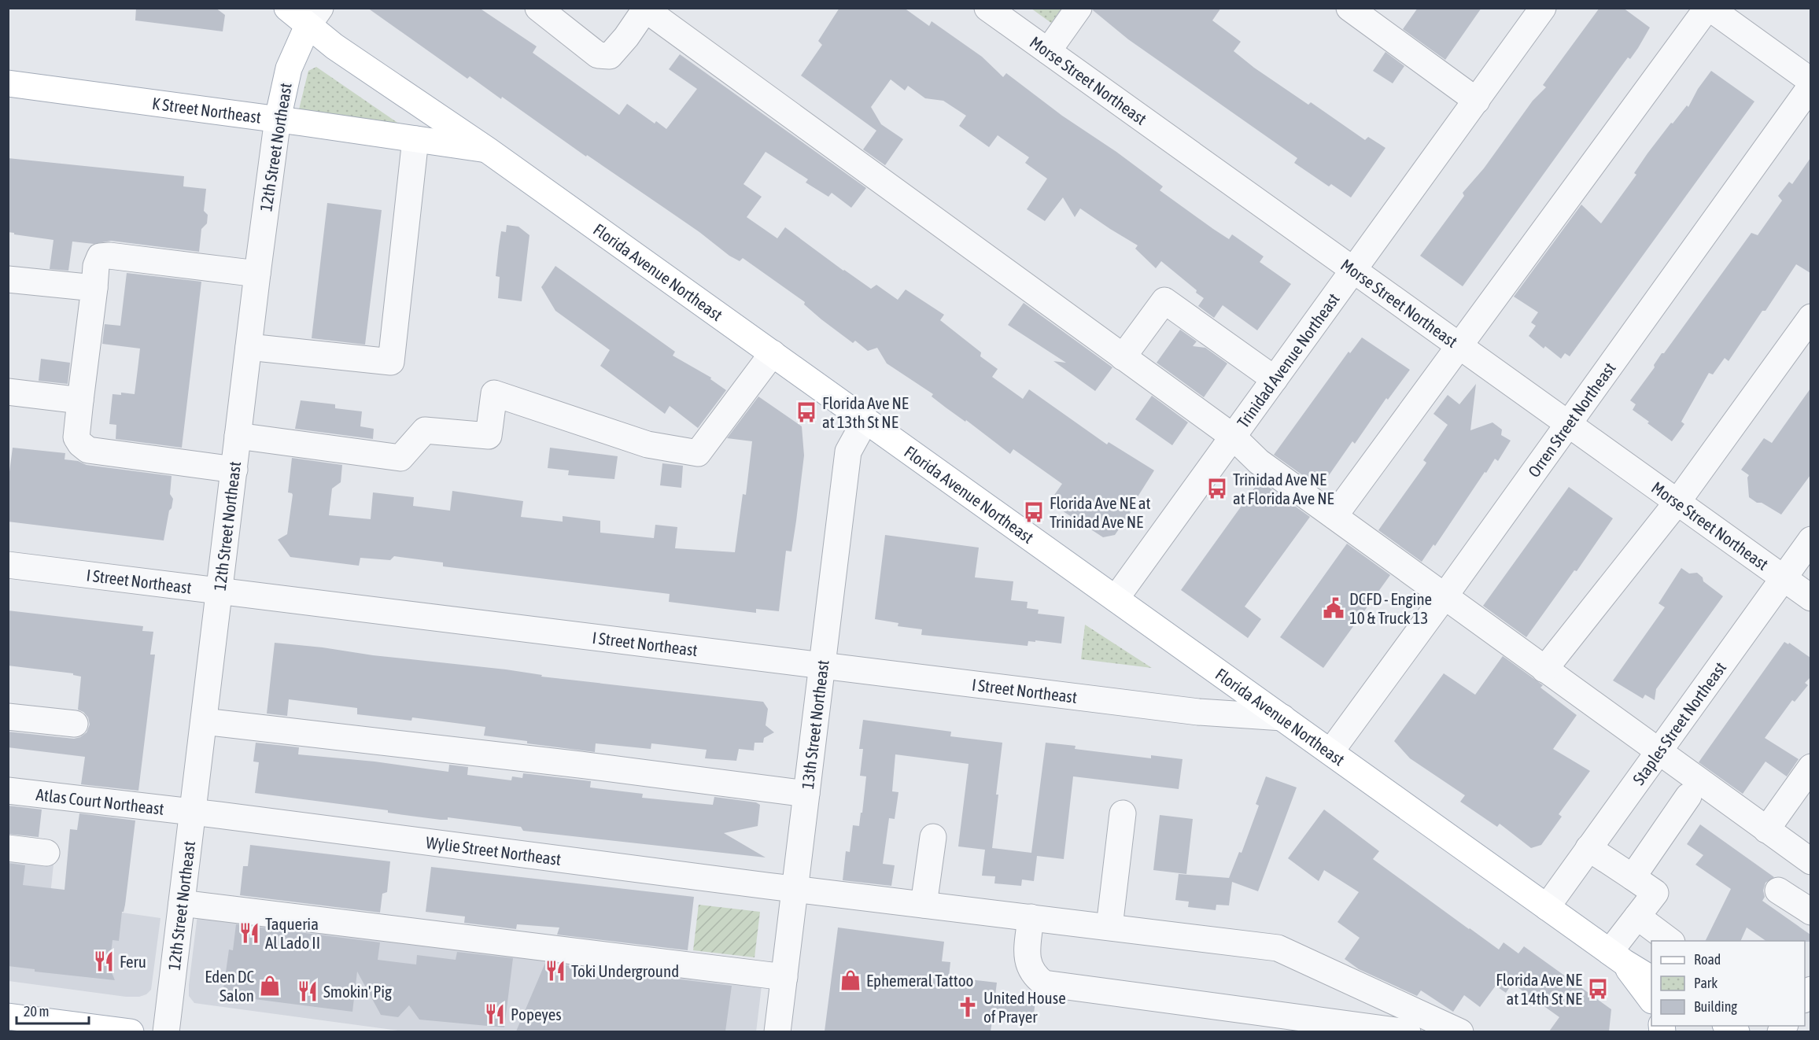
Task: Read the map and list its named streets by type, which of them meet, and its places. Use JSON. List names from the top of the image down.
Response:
{
  "streets": {
    "main road": ["K Street Northeast", "12th Street Northeast", "Florida Avenue Northeast"],
    "street": [
      "Morse Street Northeast",
      "Trinidad Avenue Northeast",
      "Orren Street Northeast",
      "I Street Northeast",
      "Staples Street Northeast",
      "13th Street Northeast",
      "Atlas Court Northeast",
      "Wylie Street Northeast"
    ]
  },
  "crossings": [
    ["Morse Street Northeast", "Trinidad Avenue Northeast"],
    ["Morse Street Northeast", "Orren Street Northeast"],
    ["Morse Street Northeast", "Staples Street Northeast"],
    ["K Street Northeast", "12th Street Northeast"],
    ["K Street Northeast", "Florida Avenue Northeast"],
    ["12th Street Northeast", "Florida Avenue Northeast"],
    ["12th Street Northeast", "I Street Northeast"],
    ["12th Street Northeast", "Atlas Court Northeast"],
    ["12th Street Northeast", "Wylie Street Northeast"],
    ["Florida Avenue Northeast", "Trinidad Avenue Northeast"],
    ["Florida Avenue Northeast", "Orren Street Northeast"],
    ["Florida Avenue Northeast", "I Street Northeast"],
    ["Florida Avenue Northeast", "Staples Street Northeast"],
    ["Florida Avenue Northeast", "13th Street Northeast"],
    ["I Street Northeast", "13th Street Northeast"],
    ["13th Street Northeast", "Wylie Street Northeast"],
    ["Atlas Court Northeast", "Wylie Street Northeast"]
  ],
  "places": {
    "bus stop": [
      "Florida Ave NE at 13th St NE",
      "Trinidad Ave NE at Florida Ave NE",
      "Florida Ave NE at Trinidad Ave NE",
      "Florida Ave NE at 14th St NE"
    ],
    "public building": ["DCFD - Engine 10 & Truck 13"],
    "restaurant": [
      "Taqueria Al Lado II",
      "Feru",
      "Toki Underground",
      "Smokin' Pig",
      "Popeyes"
    ],
    "shop": ["Ephemeral Tattoo", "Eden DC Salon"],
    "church": ["United House of Prayer"]
  },
  "legend": ["Road", "Park", "Building"],
  "scale_bar": "20 m"
}
